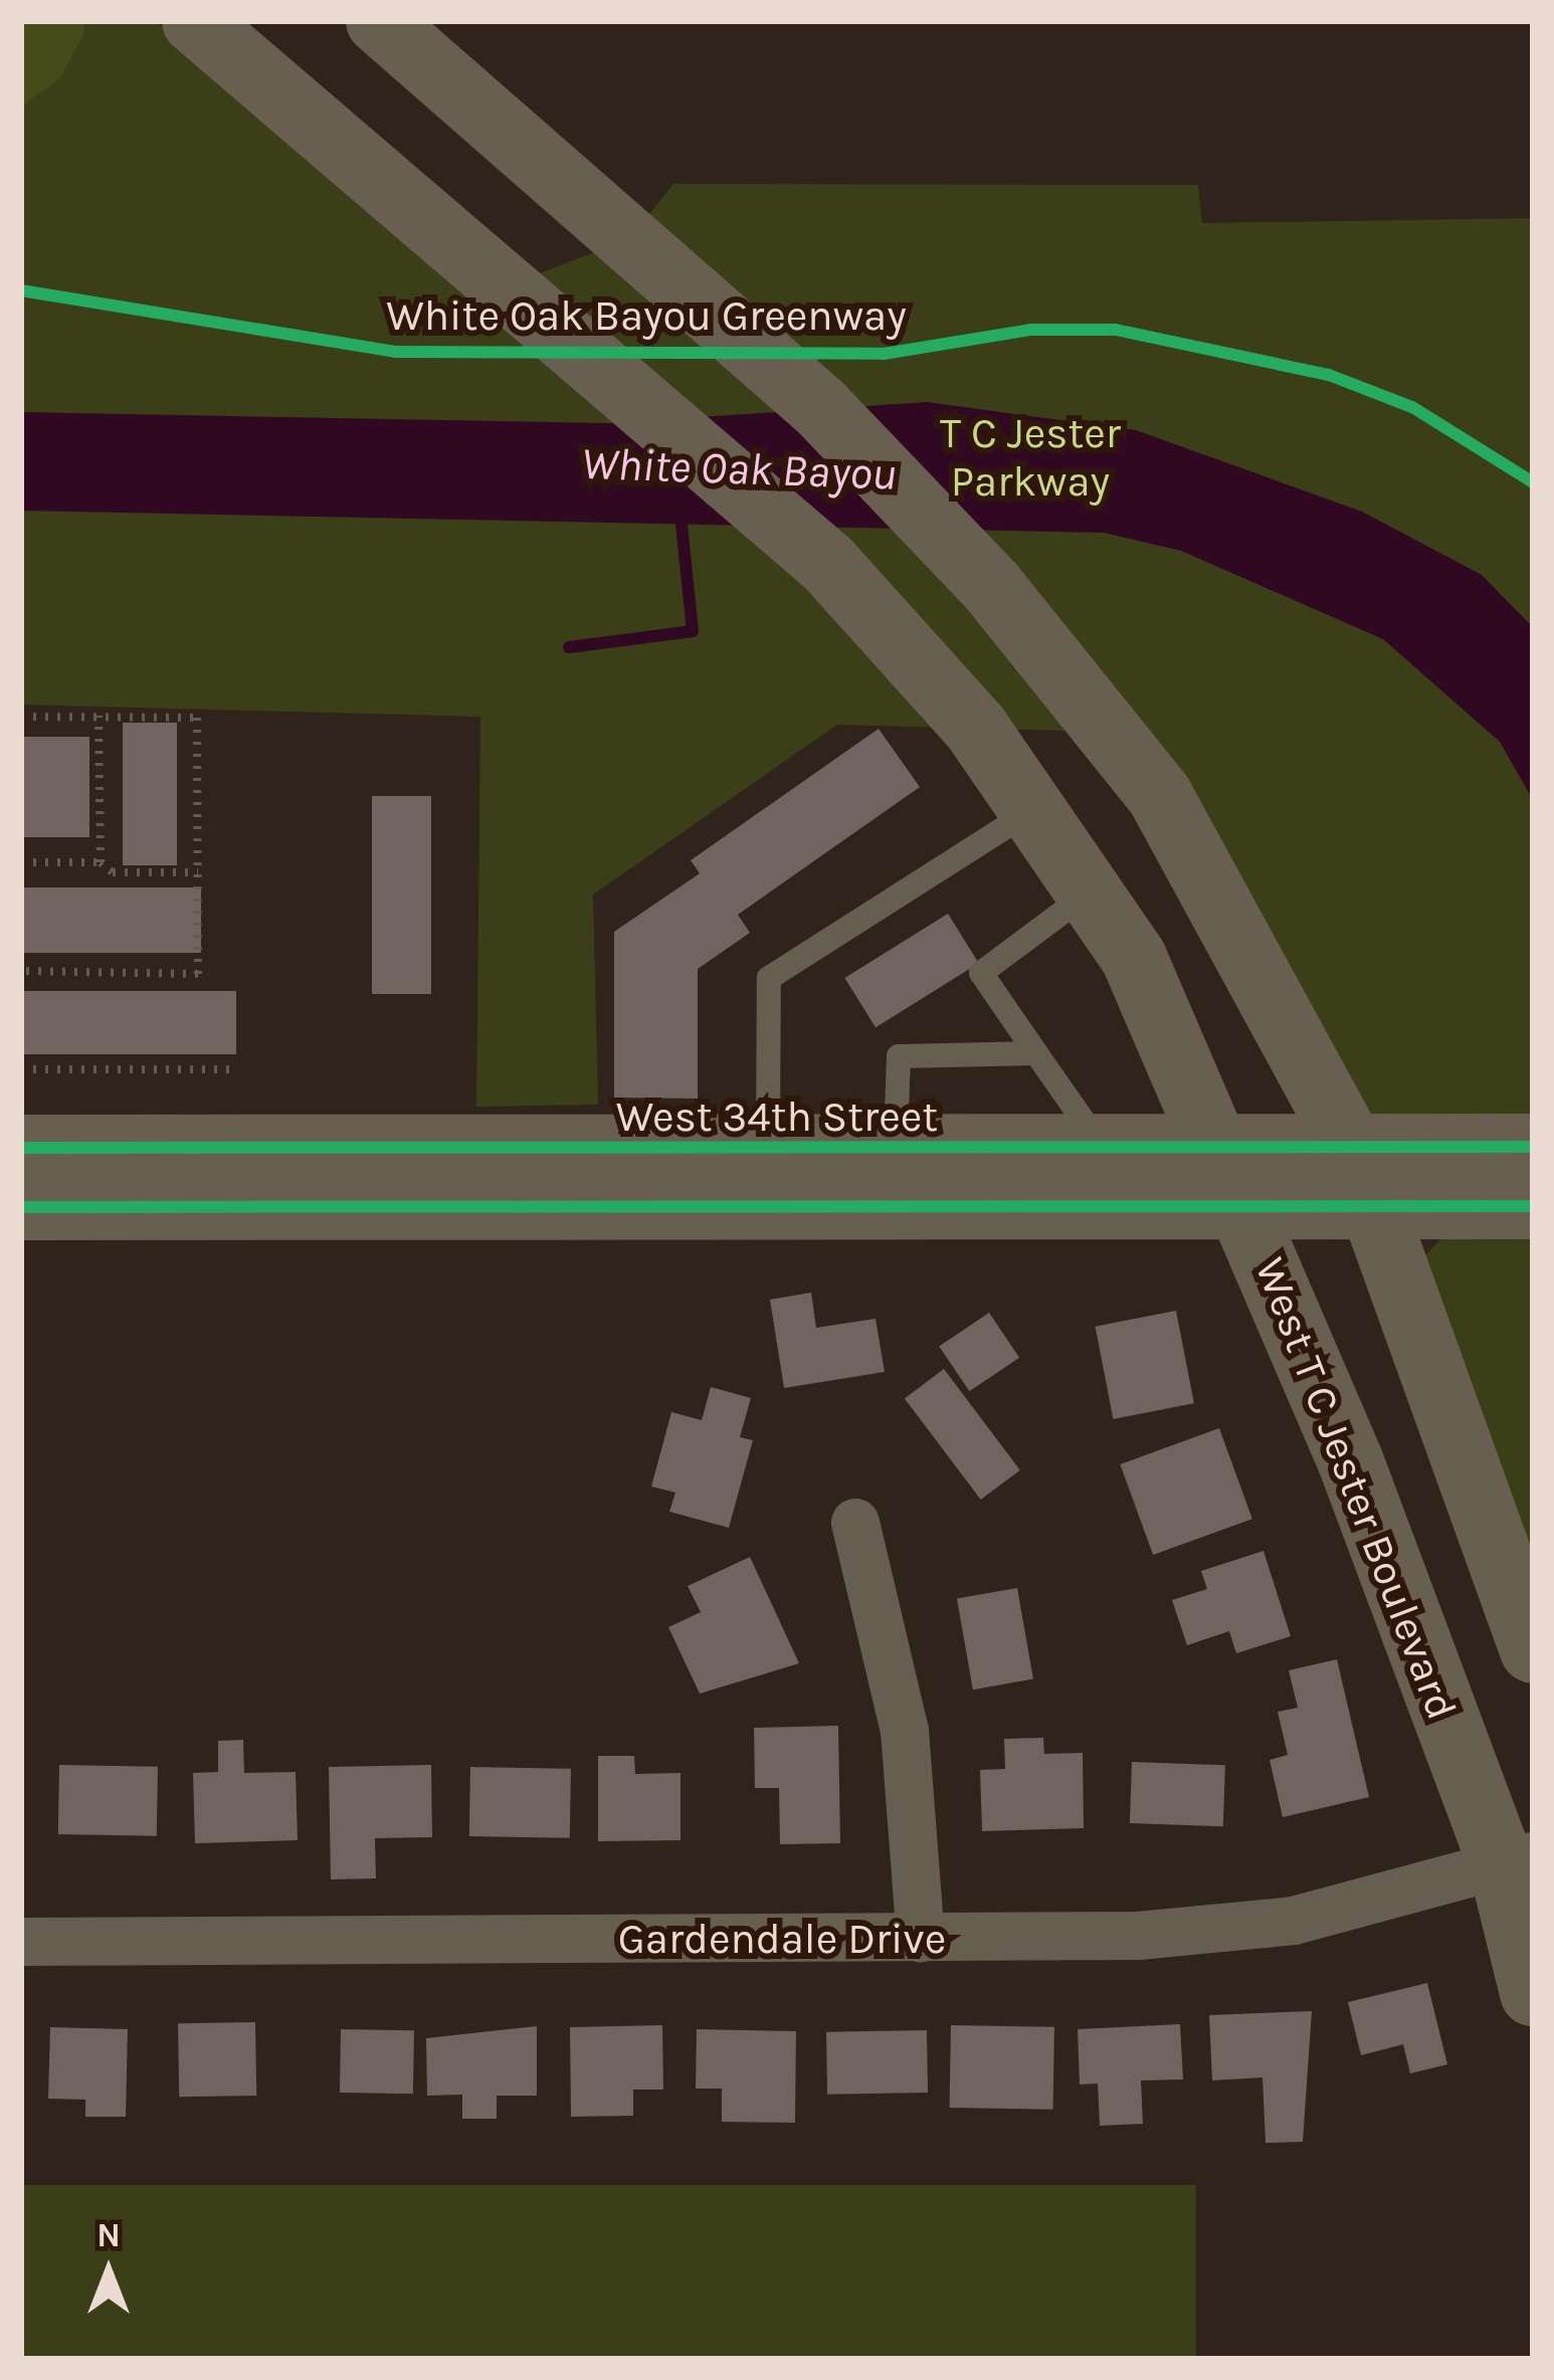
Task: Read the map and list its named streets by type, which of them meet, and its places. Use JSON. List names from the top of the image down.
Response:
{
  "streets": {
    "main road": ["West 34th Street", "West T C Jester Boulevard"],
    "street": ["Gardendale Drive"],
    "cycle path": ["White Oak Bayou Greenway"]
  },
  "crossings": [
    ["West 34th Street", "West T C Jester Boulevard"],
    ["West T C Jester Boulevard", "Gardendale Drive"]
  ],
  "water": ["White Oak Bayou"],
  "parks": ["T C Jester Parkway"],
  "north": "top"
}
